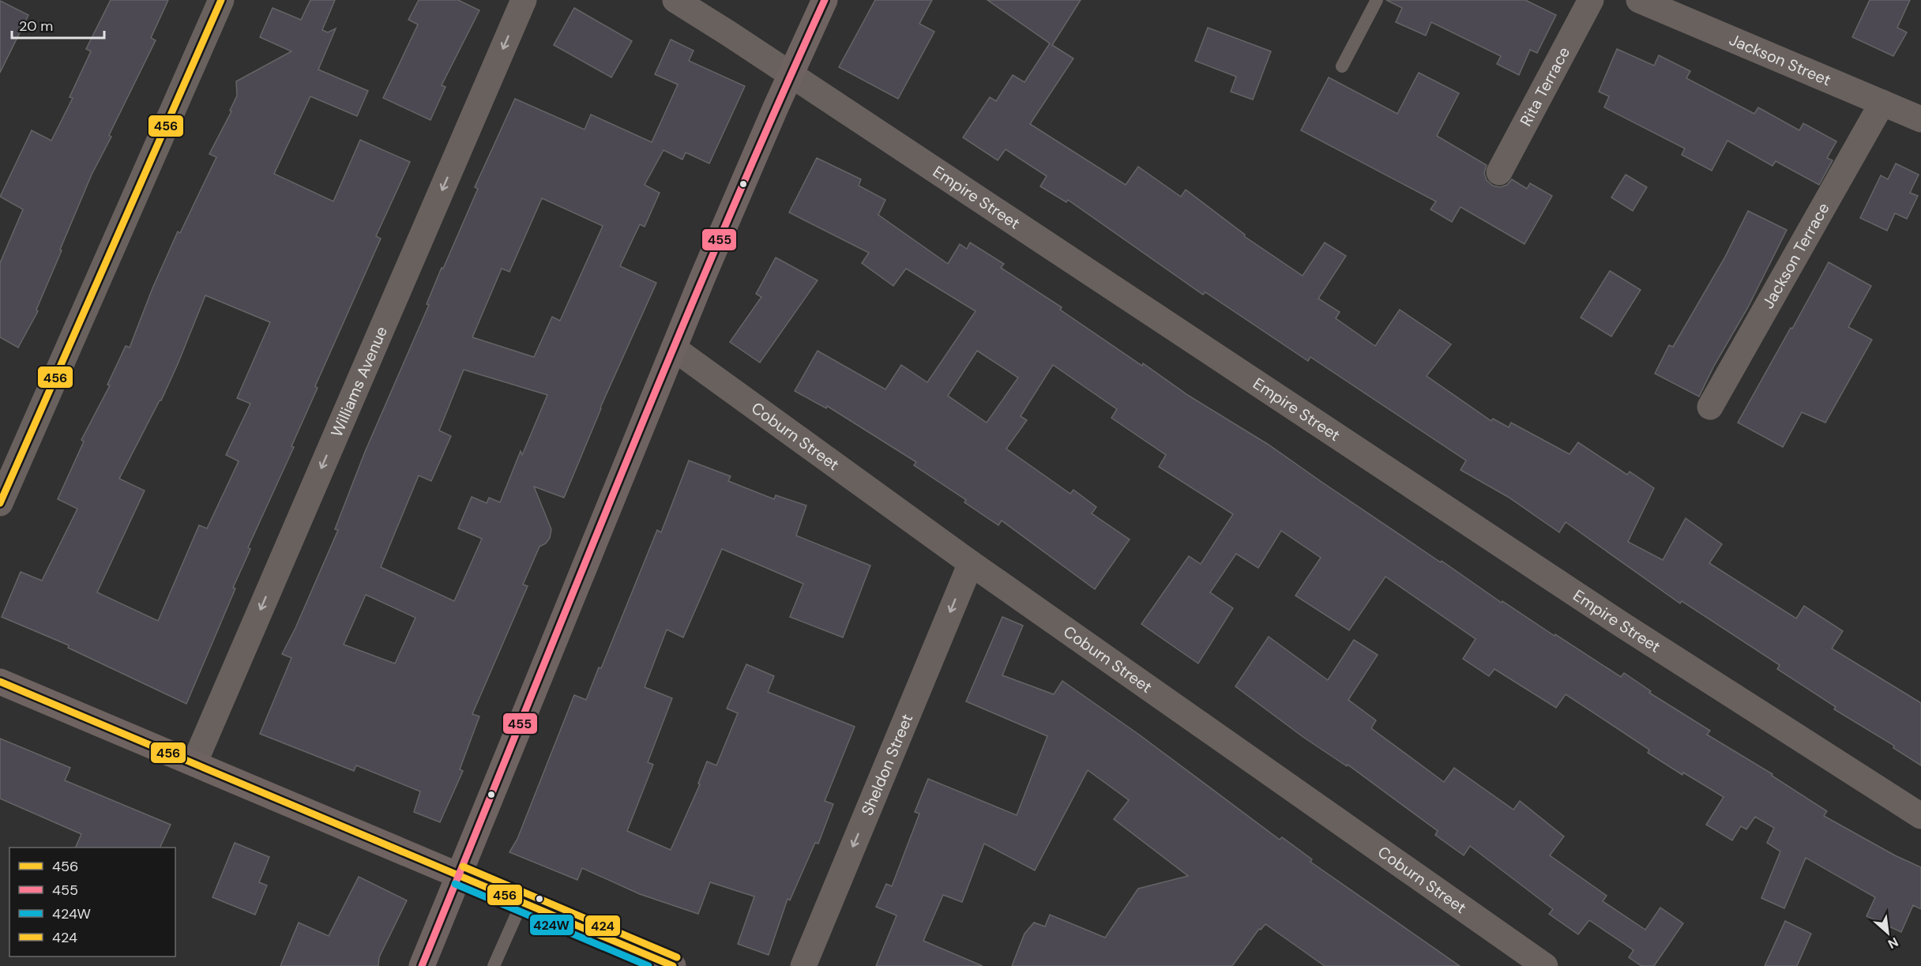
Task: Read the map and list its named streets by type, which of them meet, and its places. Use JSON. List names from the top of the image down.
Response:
{
  "streets": {
    "street": [
      "Jackson Street",
      "Rita Terrace",
      "Empire Street",
      "Jackson Terrace",
      "Williams Avenue",
      "Coburn Street",
      "Sheldon Street"
    ]
  },
  "crossings": [
    ["Jackson Street", "Jackson Terrace"],
    ["Coburn Street", "Sheldon Street"]
  ],
  "one_way": ["Williams Avenue", "Sheldon Street"],
  "lines": [
    "transit line 456",
    "transit line 455",
    "transit line 424",
    "transit line 424W"
  ],
  "legend": [
    "456",
    "455",
    "424W",
    "424"
  ],
  "scale_bar": "20 m",
  "north": "bottom right"
}
